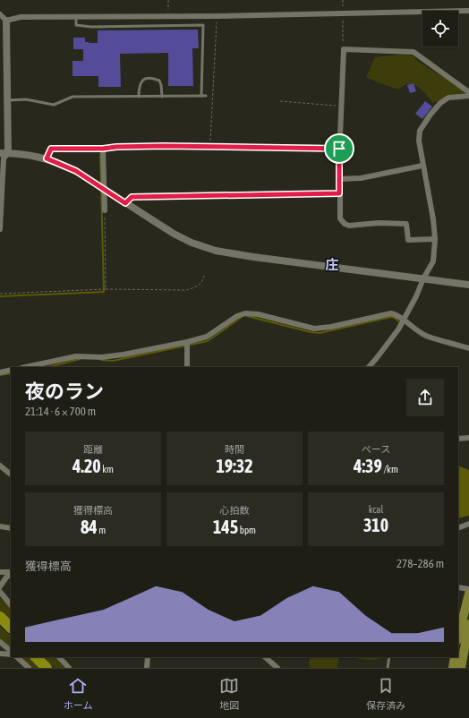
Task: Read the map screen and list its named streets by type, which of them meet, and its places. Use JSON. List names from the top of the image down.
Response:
{
  "districts": ["庄"],
  "page": {
    "heading": ["夜のラン", "21:14 · 6 × 700 m"],
    "stats": [
      ["距離", "4.20 km"],
      ["時間", "19:32"],
      ["ペース", "4:39 /km"],
      ["獲得標高", "84 m"],
      ["心拍数", "145 bpm"],
      ["kcal", "310"]
    ],
    "chart": ["獲得標高", "278–286 m"],
    "tabs": ["ホーム", "地図", "保存済み"]
  }
}
